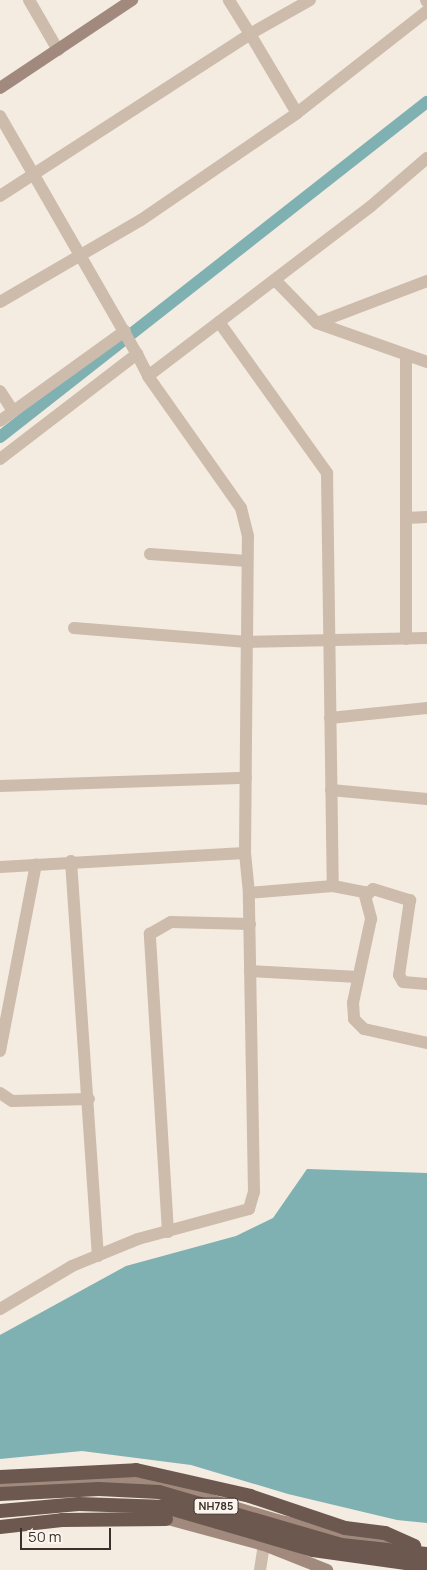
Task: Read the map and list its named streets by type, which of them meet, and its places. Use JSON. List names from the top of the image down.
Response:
{
  "streets": {
    "highway": ["NH785"]
  },
  "scale_bar": "50 m"
}
